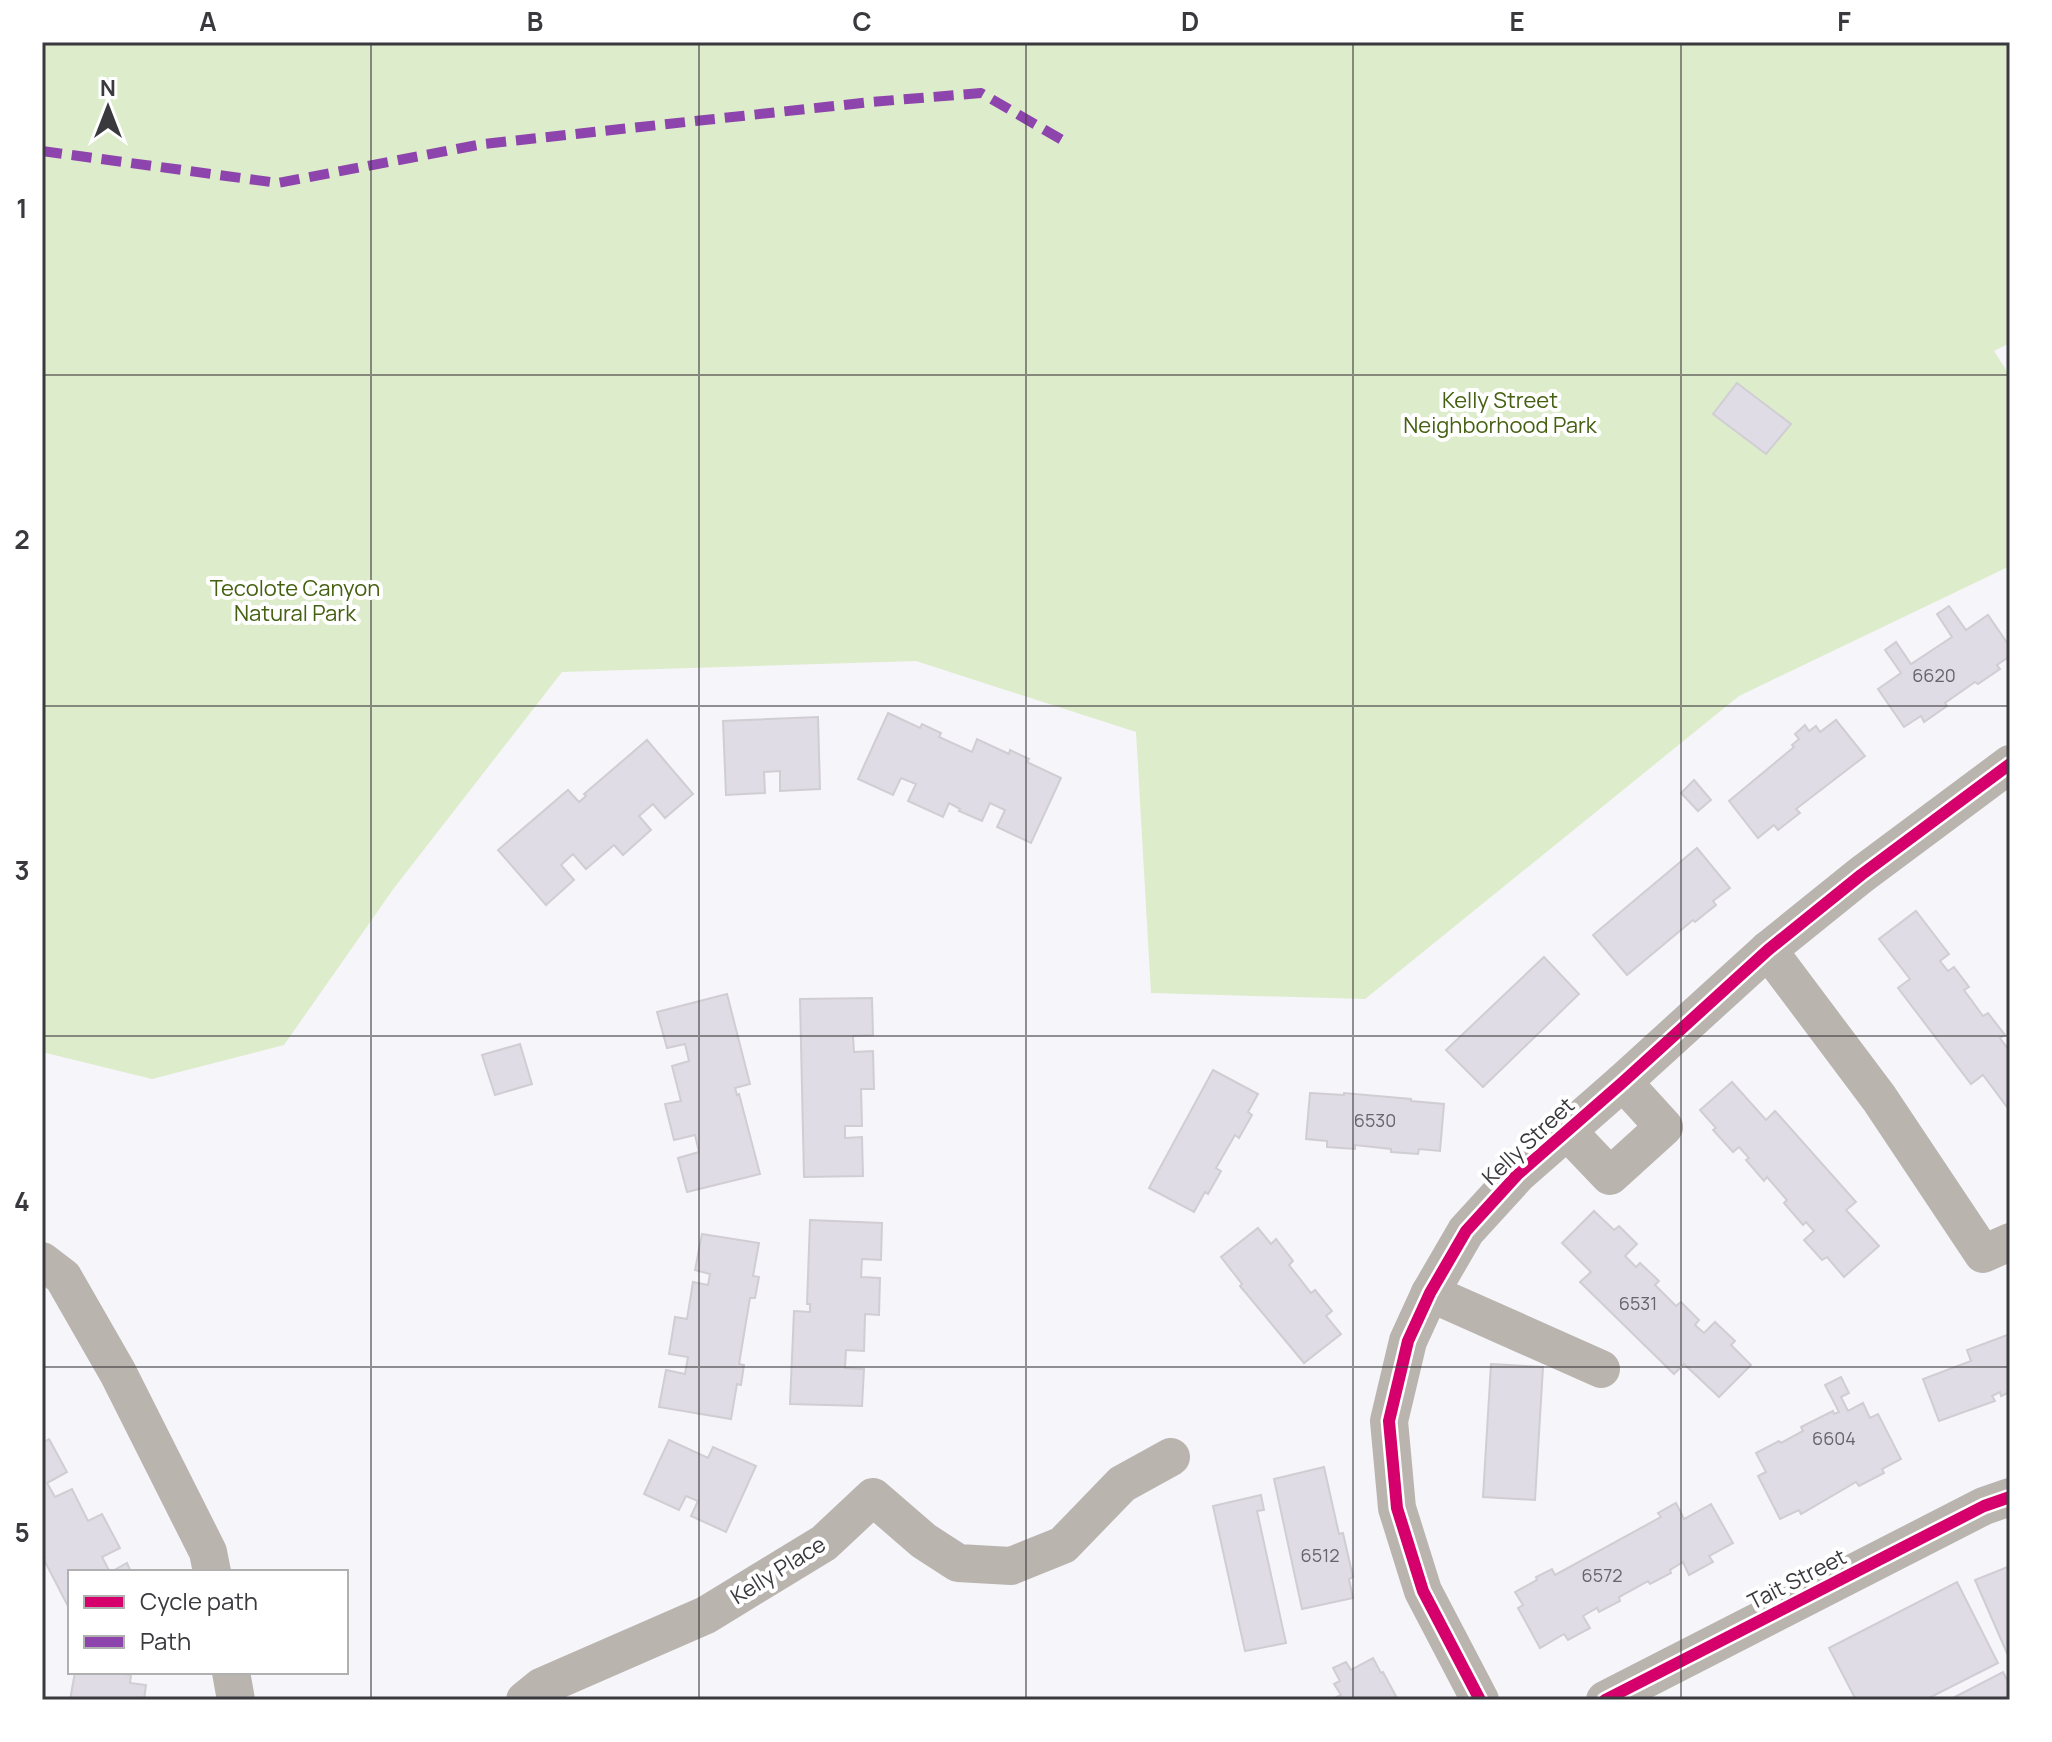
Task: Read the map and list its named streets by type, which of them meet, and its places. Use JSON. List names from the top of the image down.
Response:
{
  "streets": {
    "street": ["Kelly Street", "Kelly Place", "Tait Street"]
  },
  "parks": ["Kelly Street Neighborhood Park", "Tecolote Canyon Natural Park"],
  "house_numbers": [
    "6620",
    "6530",
    "6531",
    "6604",
    "6512",
    "6572"
  ],
  "legend": ["Cycle path", "Path"],
  "north": "top",
  "grid": {
    "columns": [
      "A",
      "B",
      "C",
      "D",
      "E",
      "F"
    ],
    "rows": [
      "1",
      "2",
      "3",
      "4",
      "5"
    ]
  }
}
